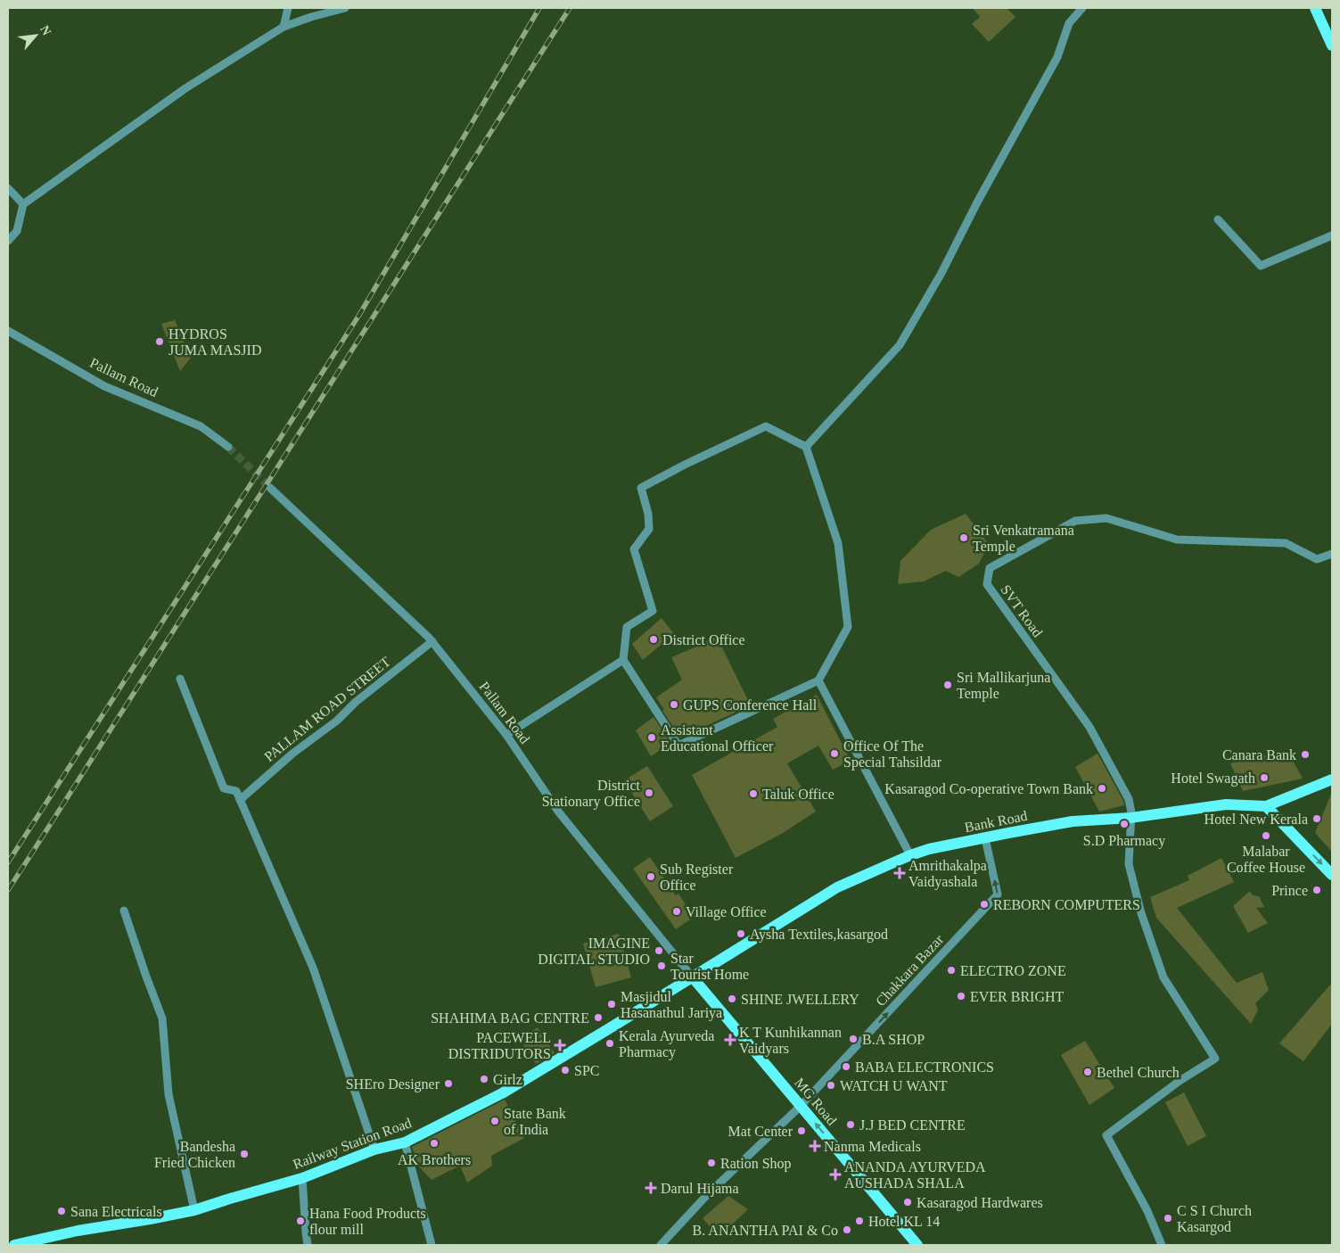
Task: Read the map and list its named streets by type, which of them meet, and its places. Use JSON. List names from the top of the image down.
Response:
{
  "streets": {
    "main road": ["Bank Road", "MG Road", "Railway Station Road"],
    "street": [
      "Pallam Road",
      "SVT Road",
      "PALLAM ROAD STREET",
      "Chakkara Bazar"
    ]
  },
  "crossings": [
    ["Pallam Road", "PALLAM ROAD STREET"],
    ["Pallam Road", "Bank Road"],
    ["Pallam Road", "MG Road"],
    ["Pallam Road", "Railway Station Road"],
    ["SVT Road", "Bank Road"],
    ["Bank Road", "Chakkara Bazar"],
    ["Bank Road", "MG Road"],
    ["Bank Road", "Railway Station Road"],
    ["Chakkara Bazar", "MG Road"],
    ["MG Road", "Railway Station Road"]
  ],
  "one_way": ["Chakkara Bazar", "MG Road"],
  "places": {
    "other": [
      "HYDROS JUMA MASJID",
      "Sri Venkatramana Temple",
      "District Office",
      "Sri Mallikarjuna Temple",
      "GUPS Conference Hall",
      "Assistant Educational Officer",
      "Office Of The Special Tahsildar",
      "Canara Bank",
      "Hotel Swagath",
      "Kasaragod Co-operative Town Bank",
      "District Stationary Office",
      "Taluk Office",
      "Hotel New Kerala",
      "S.D Pharmacy",
      "Malabar Coffee House",
      "Sub Register Office",
      "Prince",
      "REBORN COMPUTERS",
      "Village Office",
      "Aysha Textiles,kasargod",
      "IMAGINE DIGITAL STUDIO",
      "Star Tourist Home",
      "ELECTRO ZONE",
      "EVER BRIGHT",
      "SHINE JWELLERY",
      "Masjidul Hasanathul Jariya",
      "SHAHIMA BAG CENTRE",
      "B.A SHOP",
      "Kerala Ayurveda Pharmacy",
      "BABA ELECTRONICS",
      "SPC",
      "Bethel Church",
      "Girlz",
      "SHEro Designer",
      "WATCH U WANT",
      "State Bank of India",
      "J.J BED CENTRE",
      "Mat Center",
      "AK Brothers",
      "Bandesha Fried Chicken",
      "Ration Shop",
      "Kasaragod Hardwares",
      "Sana Electricals",
      "C S I Church Kasargod",
      "Hana Food Products flour mill",
      "Hotel KL 14",
      "B. ANANTHA PAI & Co"
    ],
    "health": [
      "Amrithakalpa Vaidyashala",
      "K T Kunhikannan Vaidyars",
      "PACEWELL DISTRIDUTORS",
      "Nanma Medicals",
      "ANANDA AYURVEDA AUSHADA SHALA",
      "Darul Hijama"
    ]
  },
  "north": "top right"
}
